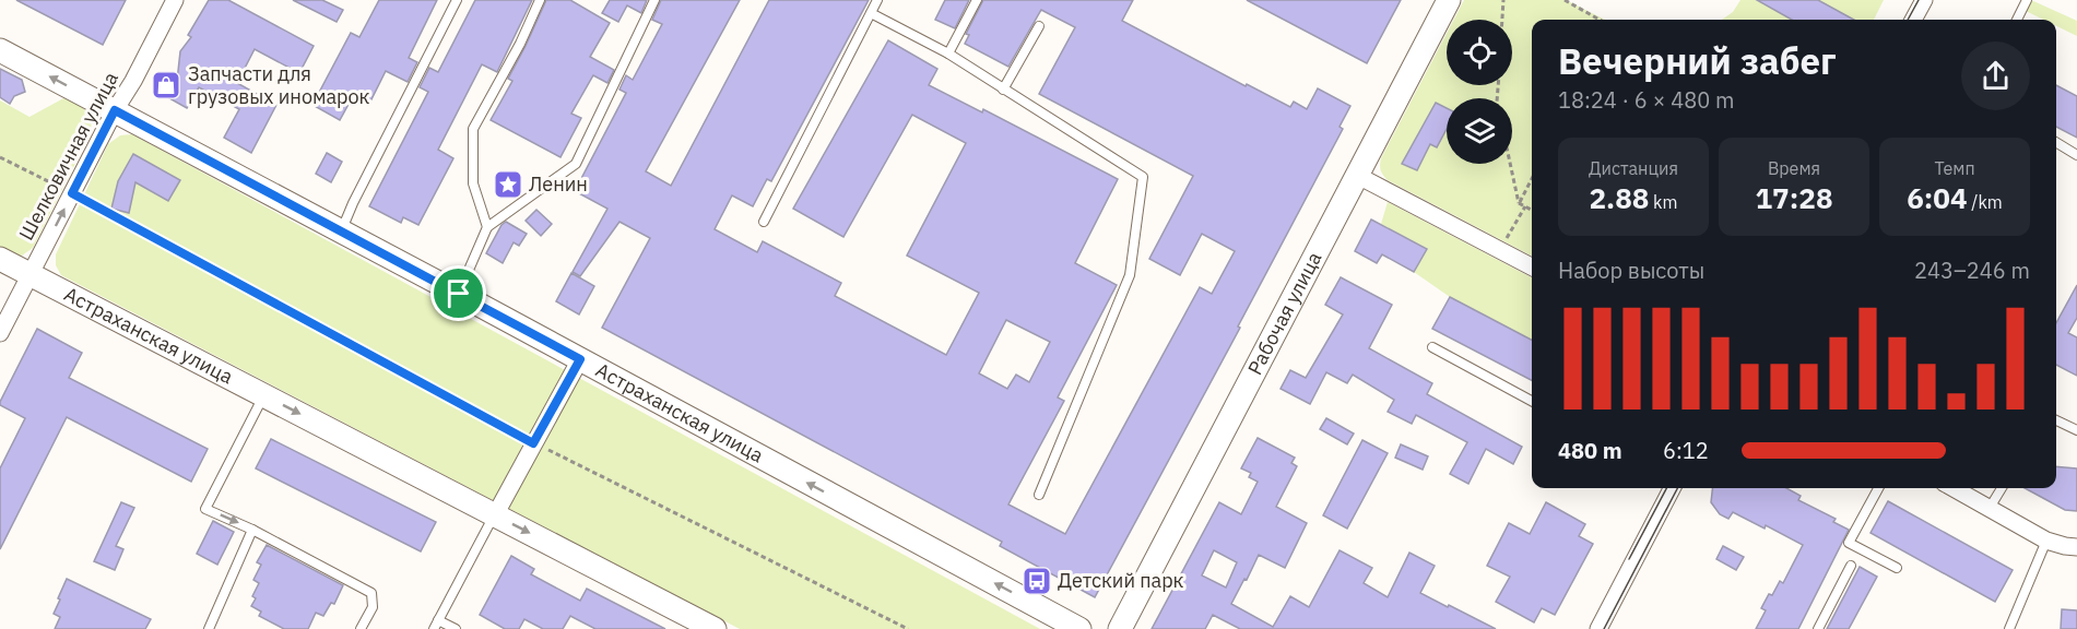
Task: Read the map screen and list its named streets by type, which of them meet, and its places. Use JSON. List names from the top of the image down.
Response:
{
  "streets": {
    "main road": ["Рабочая улица", "Астраханская улица"],
    "street": ["Шелковичная улица"]
  },
  "crossings": [
    ["Шелковичная улица", "Астраханская улица"]
  ],
  "places": {
    "shop": ["Запчасти для грузовых иномарок"],
    "place": ["Ленин"],
    "bus stop": ["Детский парк"]
  },
  "page": {
    "heading": ["Вечерний забег", "18:24 · 6 × 480 m"],
    "stats": [
      ["Дистанция", "2.88 km"],
      ["Время", "17:28"],
      ["Темп", "6:04 /km"]
    ],
    "chart": ["Набор высоты", "243–246 m"],
    "list": [
      {
        "name": "480 m",
        "note": "6:12"
      }
    ]
  }
}
